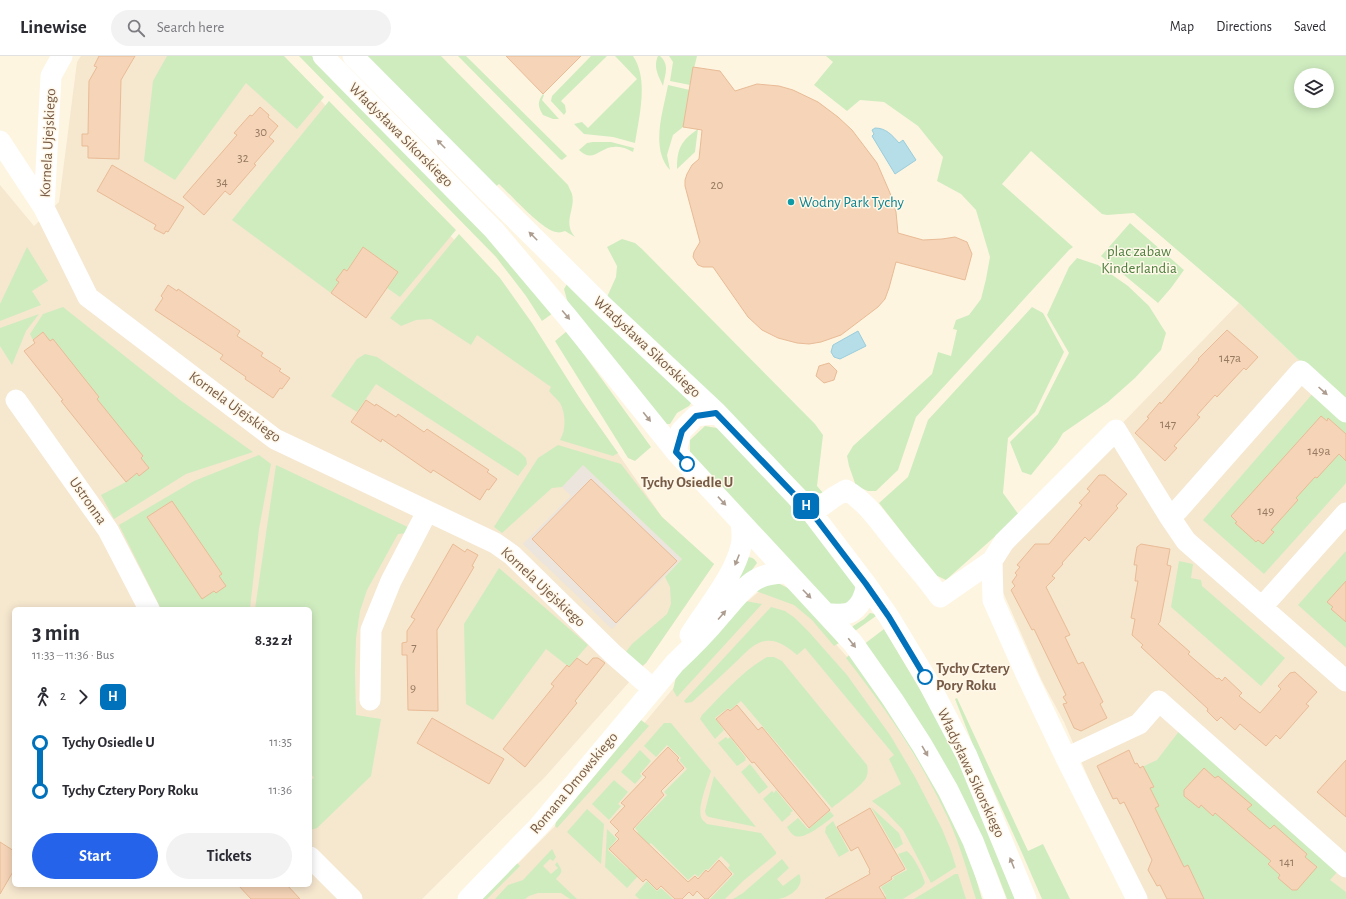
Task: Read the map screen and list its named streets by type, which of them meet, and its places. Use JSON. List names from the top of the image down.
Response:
{
  "streets": {
    "street": [
      "Władysława Sikorskiego",
      "Kornela Ujejskiego",
      "Ustronna",
      "Romana Dmowskiego"
    ]
  },
  "crossings": [
    ["Władysława Sikorskiego", "Romana Dmowskiego"],
    ["Kornela Ujejskiego", "Romana Dmowskiego"]
  ],
  "parks": ["plac zabaw Kinderlandia"],
  "places": ["Wodny Park Tychy", "Tychy Osiedle U", "Tychy Cztery Pory Roku"],
  "lines": ["bus line H"],
  "house_numbers": [
    "30",
    "32",
    "34",
    "20",
    "147a",
    "147",
    "149a",
    "149",
    "7",
    "9",
    "141"
  ],
  "page": {
    "header": "Linewise",
    "search": "Search here",
    "nav": ["Map", "Directions", "Saved"],
    "on_map": "H",
    "heading": ["3 min", "11:33 – 11:36 · Bus", "8.32 zł"],
    "legs": ["2", "H"],
    "list": [
      {
        "name": "Tychy Osiedle U",
        "value": "11:35"
      },
      {
        "name": "Tychy Cztery Pory Roku",
        "value": "11:36"
      }
    ],
    "buttons": ["Start", "Tickets"]
  }
}
